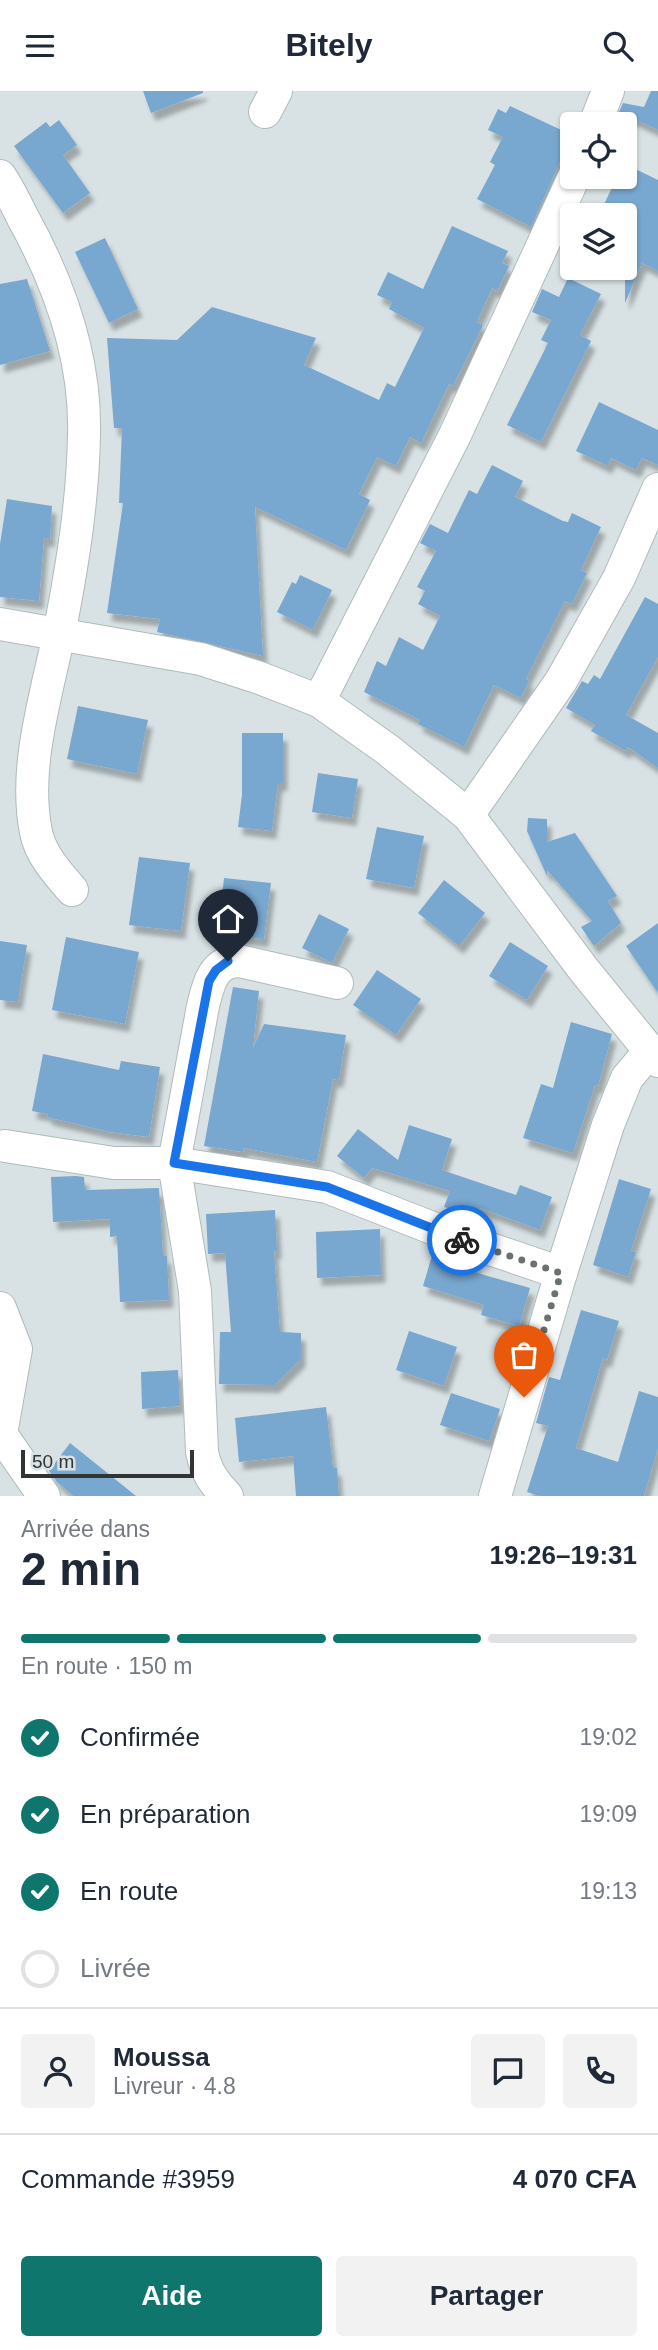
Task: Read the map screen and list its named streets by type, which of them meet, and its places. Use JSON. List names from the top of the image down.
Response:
{
  "scale_bar": "50 m",
  "page": {
    "header": "Bitely",
    "scale": "50 m",
    "heading": ["2 min", "Arrivée dans", "19:26–19:31"],
    "panel": [
      "Moussa",
      "Livreur · 4.8",
      "Commande #3959",
      "4 070 CFA"
    ],
    "bar": "En route · 150 m",
    "list": [
      ["Confirmée", "19:02"],
      ["En préparation", "19:09"],
      ["En route", "19:13"],
      "Livrée"
    ],
    "buttons": ["Aide", "Partager"]
  }
}
